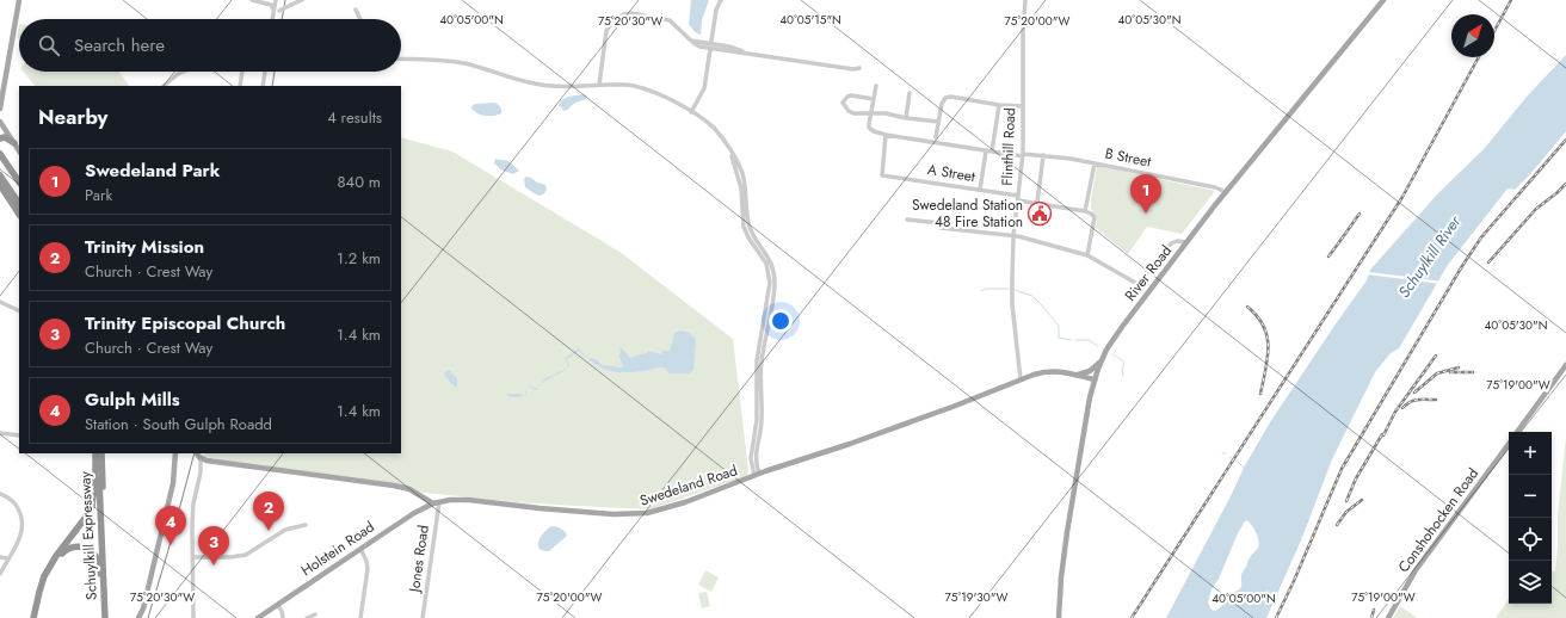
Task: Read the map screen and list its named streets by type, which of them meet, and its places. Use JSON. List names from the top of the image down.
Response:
{
  "streets": {
    "highway": ["Schuylkill Expressway"],
    "main road": [
      "River Road",
      "Swedeland Road",
      "Conshohocken Road",
      "Holstein Road"
    ],
    "street": [
      "Flinthill Road",
      "B Street",
      "A Street",
      "Jones Road"
    ]
  },
  "crossings": [
    ["Flinthill Road", "B Street"],
    ["Flinthill Road", "A Street"],
    ["Flinthill Road", "Swedeland Road"],
    ["B Street", "A Street"],
    ["B Street", "River Road"],
    ["River Road", "Swedeland Road"],
    ["Swedeland Road", "Holstein Road"],
    ["Swedeland Road", "Jones Road"],
    ["Holstein Road", "Jones Road"]
  ],
  "water": ["Schuylkill River"],
  "places": {
    "public building": ["Swedeland Station 48 Fire Station"]
  },
  "north": "top right",
  "page": {
    "search": "Search here",
    "heading": ["Nearby", "4 results"],
    "list": [
      {
        "mark": "1",
        "name": "Swedeland Park",
        "note": "Park",
        "value": "840 m"
      },
      {
        "mark": "2",
        "name": "Trinity Mission",
        "note": "Church · Crest Way",
        "value": "1.2 km"
      },
      {
        "mark": "3",
        "name": "Trinity Episcopal Church",
        "note": "Church · Crest Way",
        "value": "1.4 km"
      },
      {
        "mark": "4",
        "name": "Gulph Mills",
        "note": "Station · South Gulph Roadd",
        "value": "1.4 km"
      }
    ],
    "pins": [
      "1",
      "2",
      "4",
      "3"
    ],
    "map_buttons": ["+", "−"]
  },
  "coordinates": [
    "40°05'00\"N",
    "40°05'15\"N",
    "40°05'30\"N",
    "75°20'30\"W",
    "75°20'00\"W",
    "75°19'00\"W",
    "75°19'30\"W"
  ]
}
